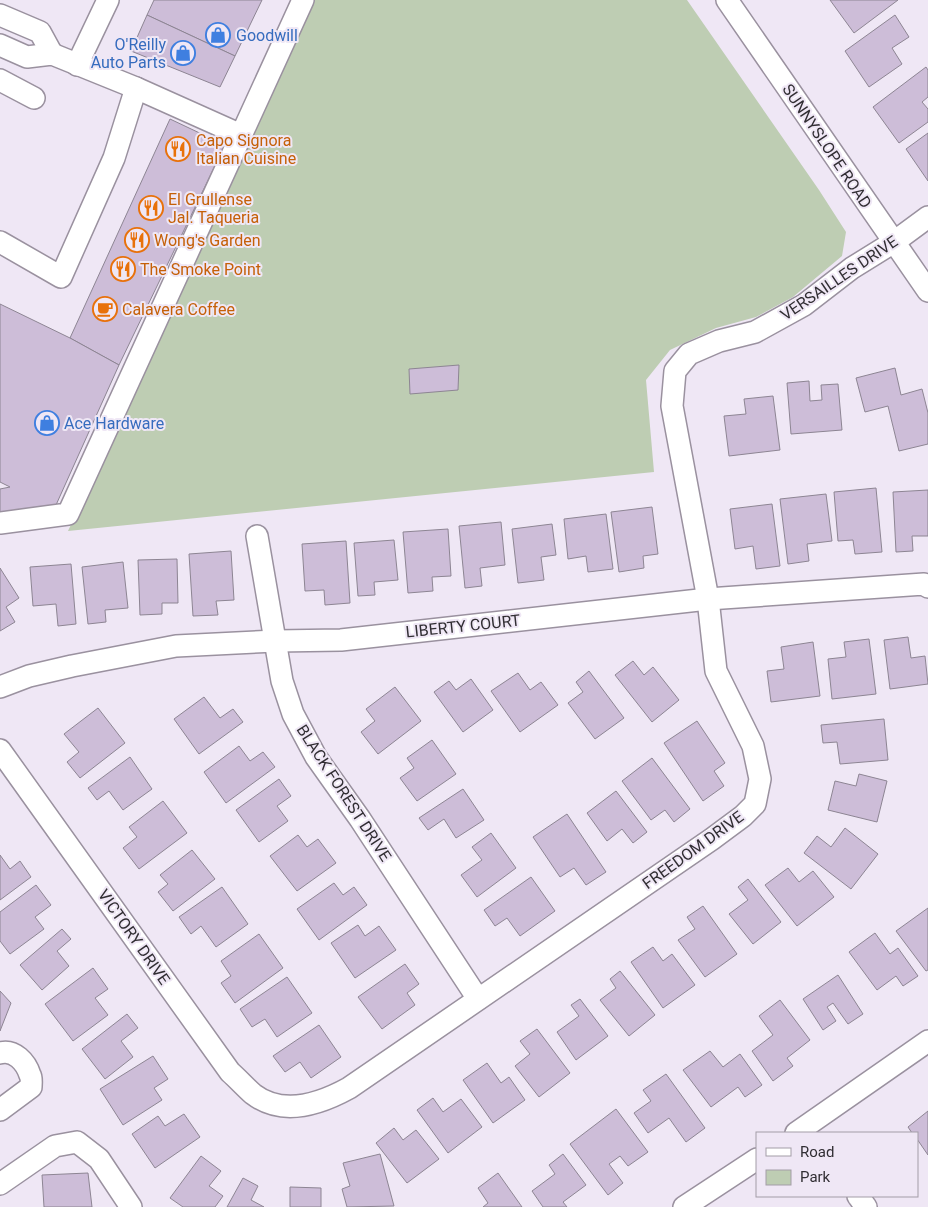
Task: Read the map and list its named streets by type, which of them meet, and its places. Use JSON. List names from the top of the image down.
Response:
{
  "streets": {
    "street": [
      "SUNNYSLOPE ROAD",
      "VERSAILLES DRIVE",
      "LIBERTY COURT",
      "BLACK FOREST DRIVE",
      "FREEDOM DRIVE",
      "VICTORY DRIVE"
    ]
  },
  "crossings": [
    ["SUNNYSLOPE ROAD", "VERSAILLES DRIVE"],
    ["VERSAILLES DRIVE", "FREEDOM DRIVE"],
    ["LIBERTY COURT", "BLACK FOREST DRIVE"],
    ["LIBERTY COURT", "FREEDOM DRIVE"],
    ["BLACK FOREST DRIVE", "FREEDOM DRIVE"],
    ["FREEDOM DRIVE", "VICTORY DRIVE"]
  ],
  "places": {
    "shop": ["Goodwill", "O'Reilly Auto Parts", "Ace Hardware"],
    "restaurant": [
      "Capo Signora Italian Cuisine",
      "El Grullense Jal. Taqueria",
      "Wong's Garden",
      "The Smoke Point"
    ],
    "cafe": ["Calavera Coffee"]
  },
  "legend": ["Road", "Park"]
}
